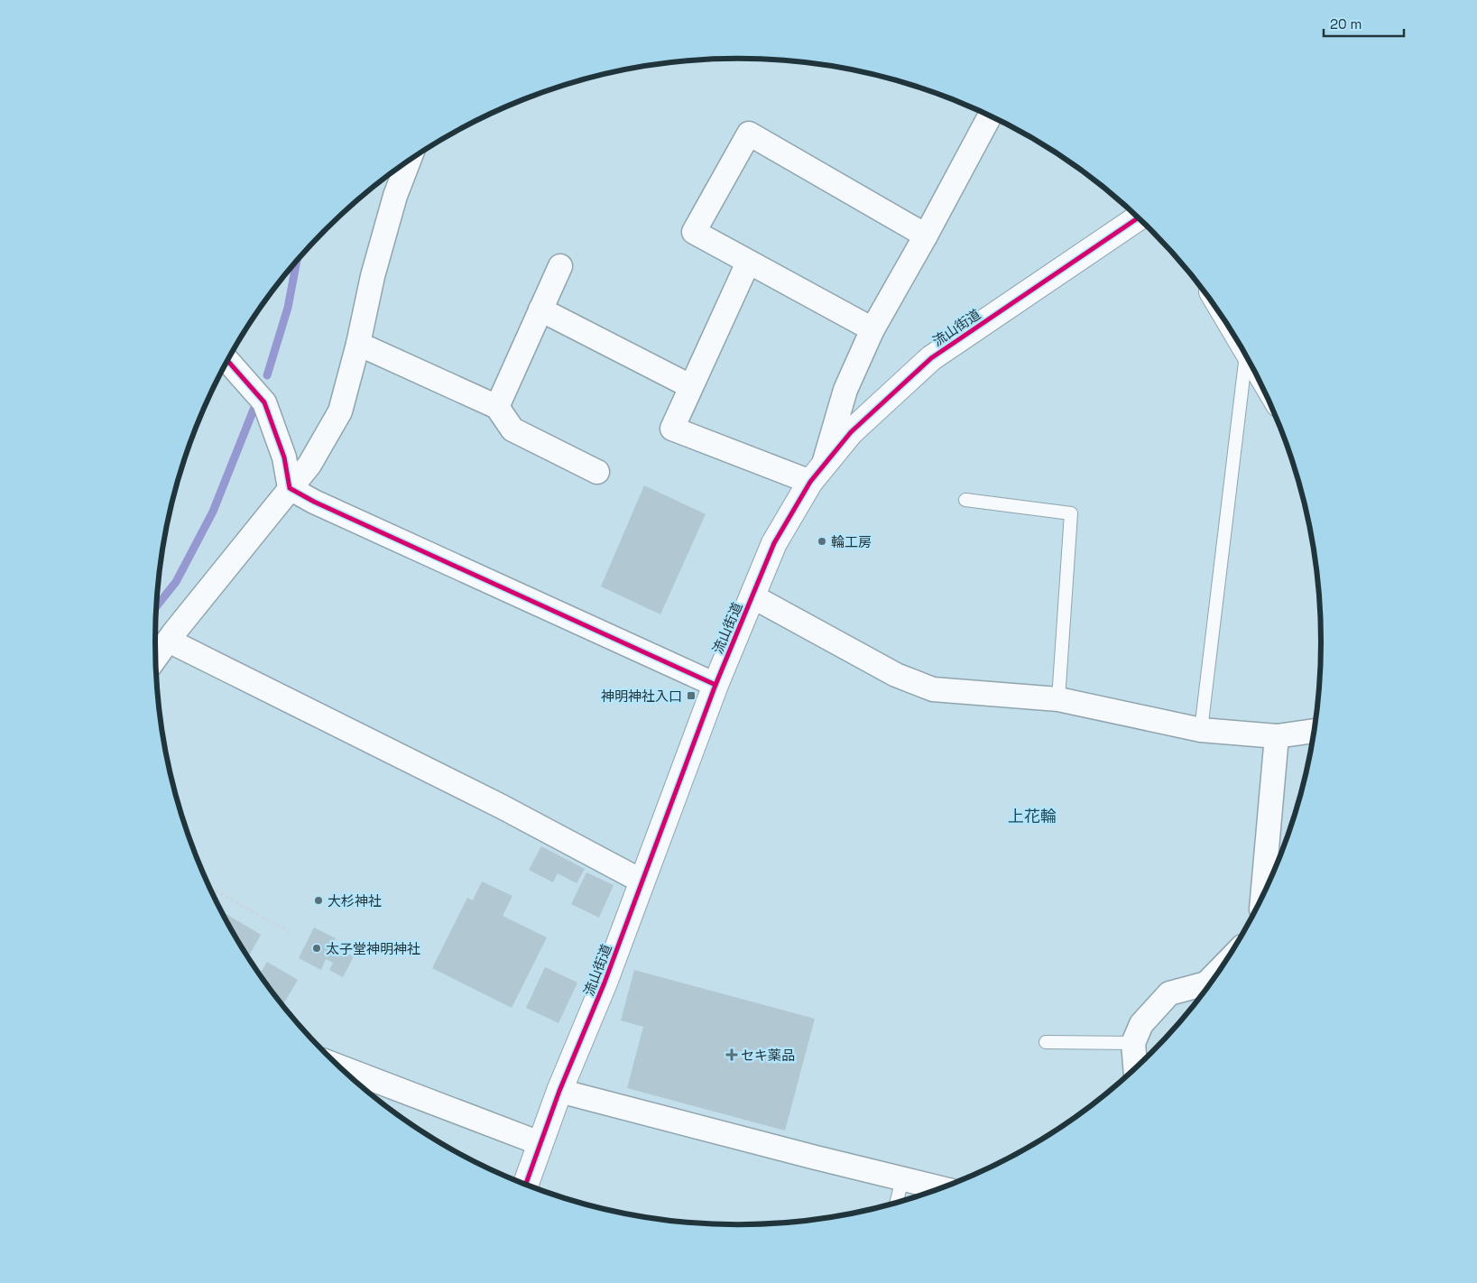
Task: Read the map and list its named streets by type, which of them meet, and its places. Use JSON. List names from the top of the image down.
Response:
{
  "streets": {
    "street": ["流山街道"]
  },
  "districts": ["上花輪"],
  "places": {
    "other": ["輪工房", "大杉神社", "太子堂神明神社"],
    "transit": ["神明神社入口"],
    "health": ["セキ薬品"]
  },
  "scale_bar": "20 m"
}
